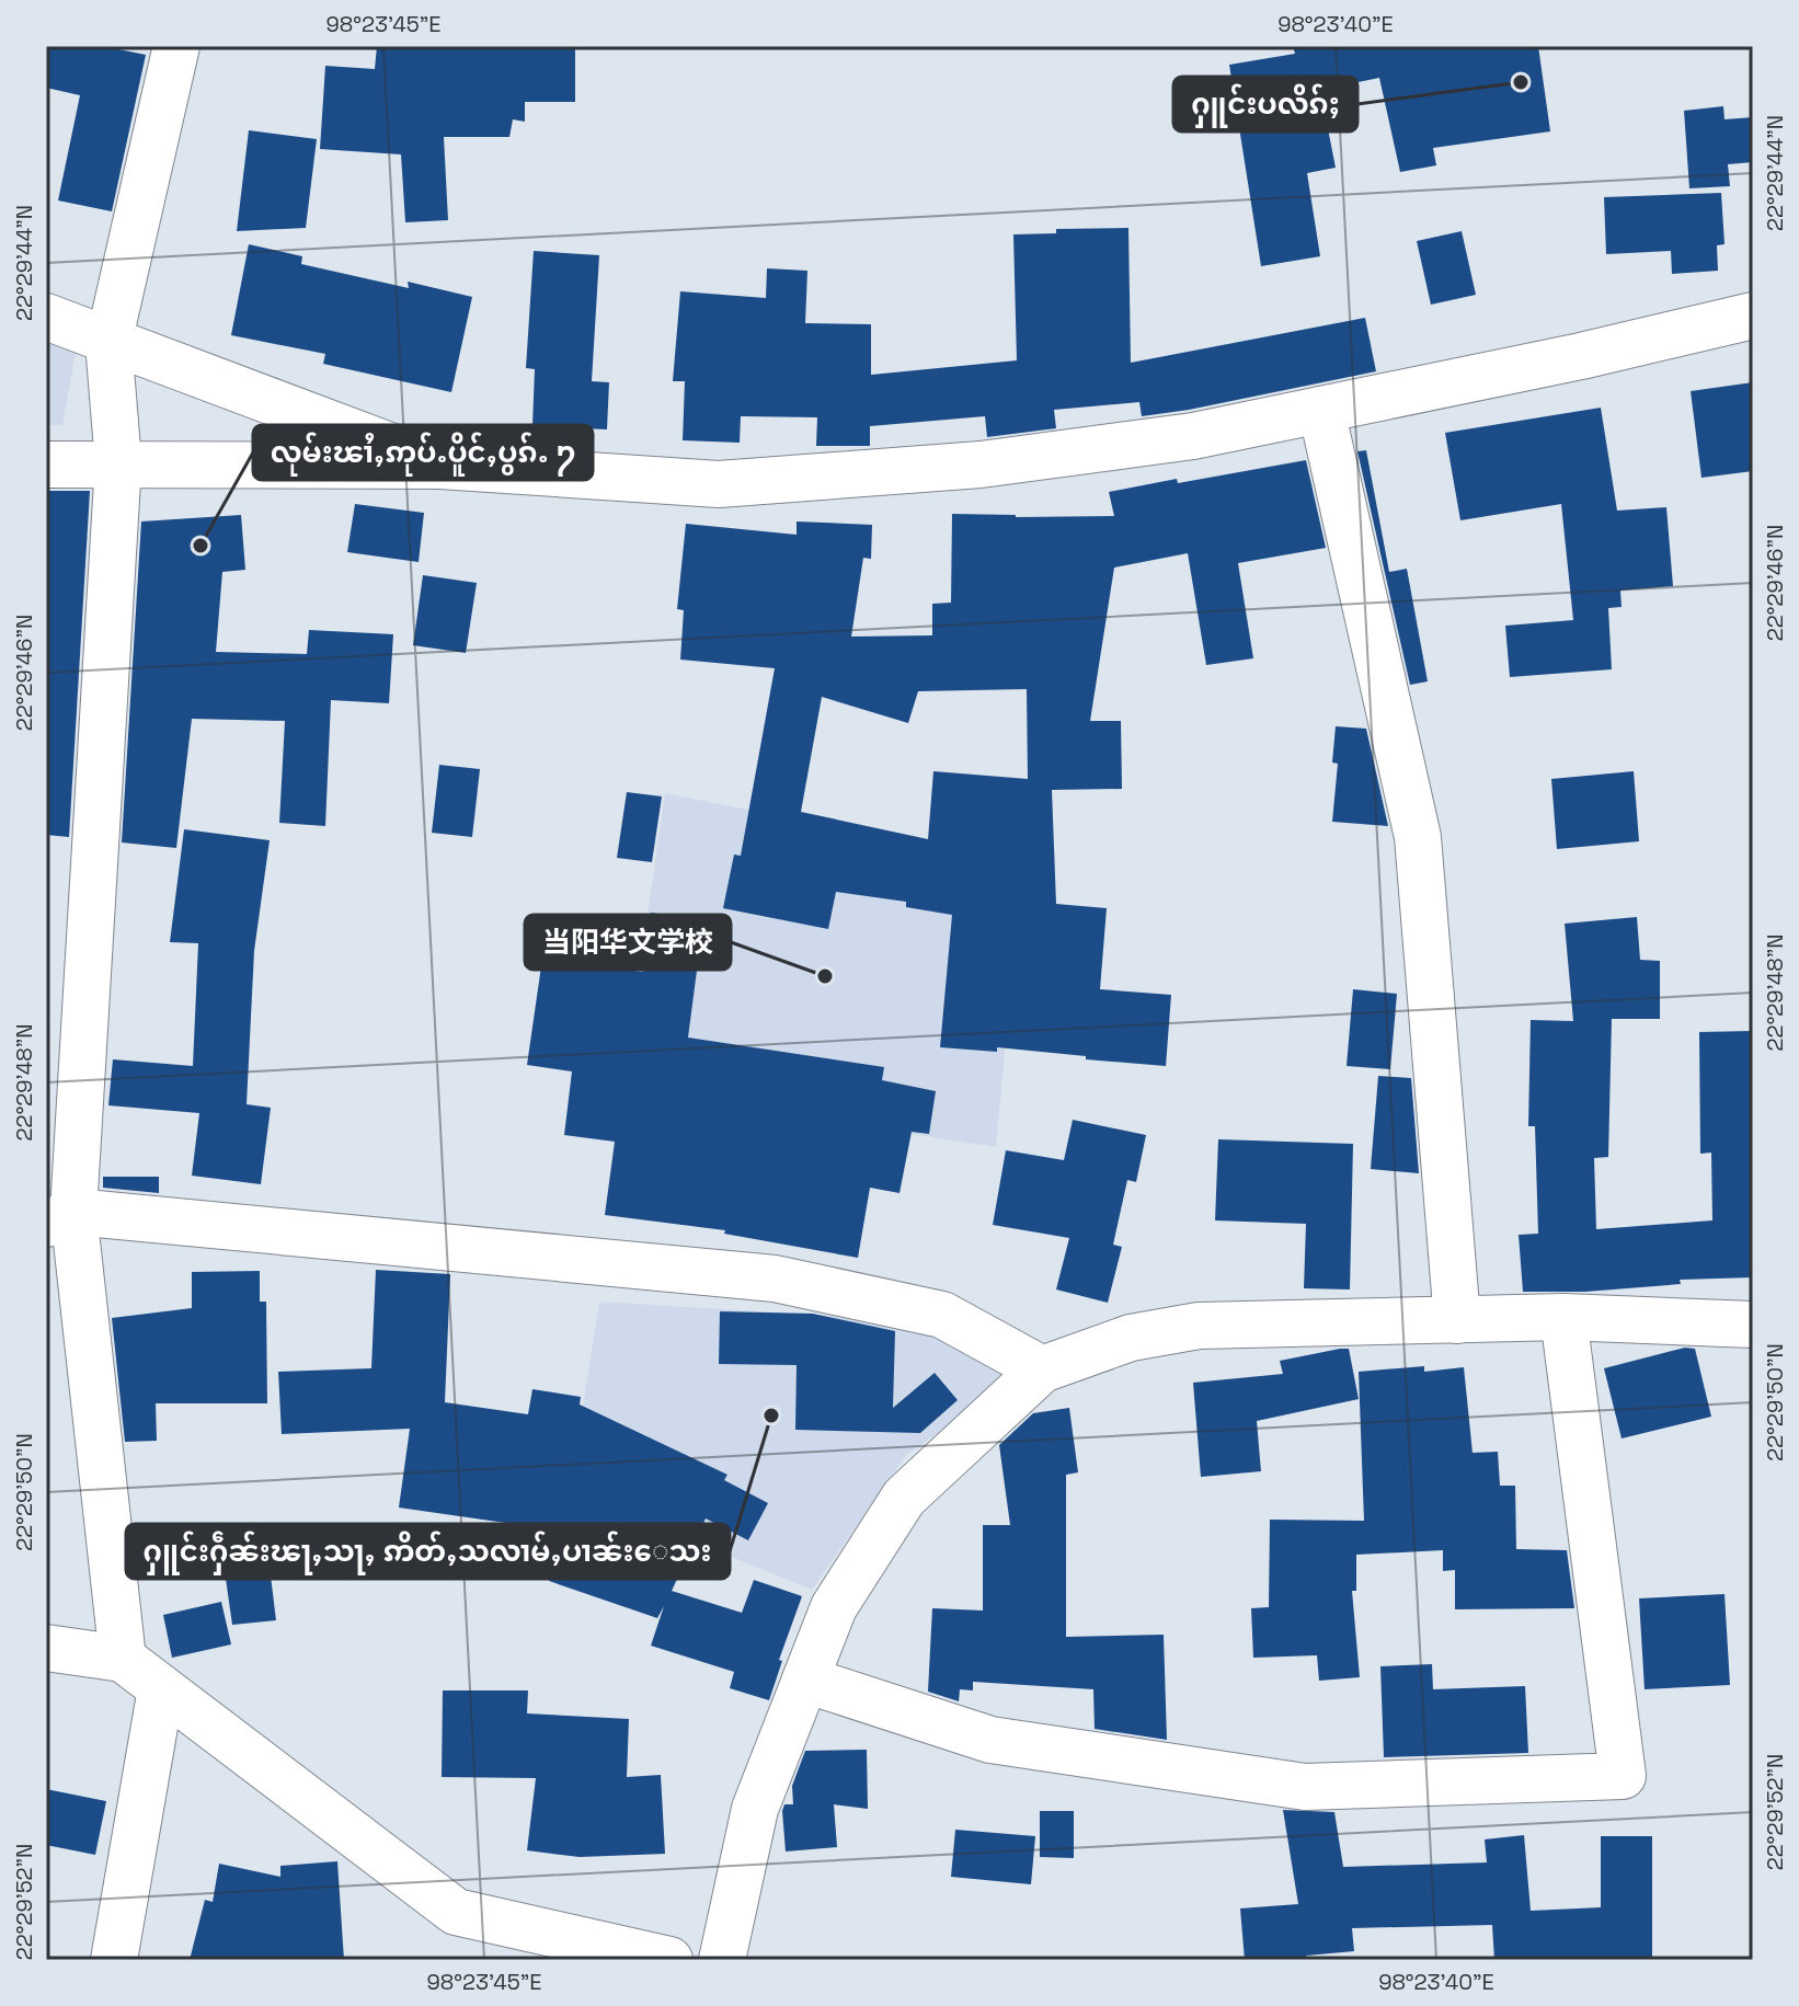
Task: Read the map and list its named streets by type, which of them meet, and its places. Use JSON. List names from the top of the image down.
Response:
{
  "places": [
    "ႁူင်းပလိၵ်ႈ",
    "လုမ်းၽၢႆႇဢုပ်ႉပိူင်ႇပွၵ်ႉ ႒",
    "当阳华文学校",
    "ႁူင်းႁဵၼ်းၽႃႇသႃႇ ဢိတ်ႇသလၢမ်ႇပၢၼ်းေသး"
  ],
  "coordinates": [
    "98°23'45\"E",
    "98°23'40\"E",
    "22°29'44\"N",
    "22°29'46\"N",
    "22°29'48\"N",
    "22°29'50\"N",
    "22°29'52\"N"
  ]
}
